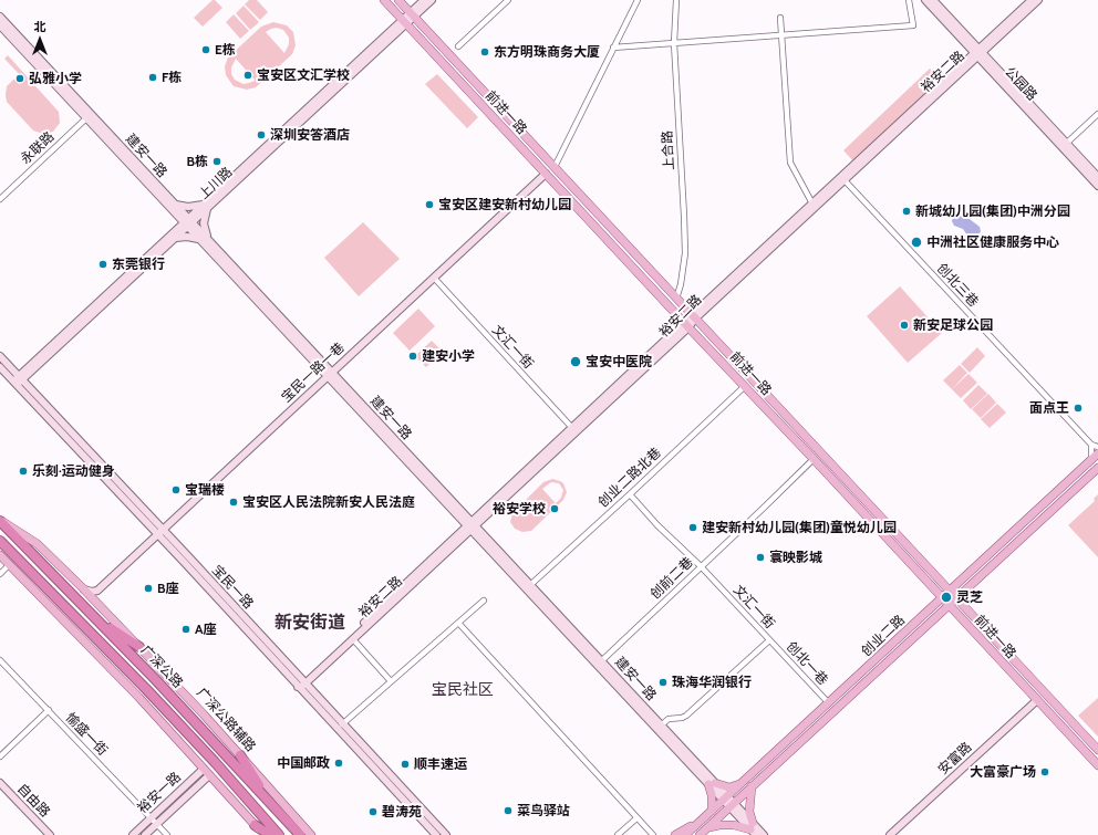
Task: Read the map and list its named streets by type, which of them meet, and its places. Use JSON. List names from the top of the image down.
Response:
{
  "streets": {
    "highway": ["广深公路"],
    "main road": [
      "裕安二路",
      "公园路",
      "前进一路",
      "建安一路",
      "上川路",
      "宝民一路一巷",
      "宝民一路",
      "创业二路",
      "广深公路辅路",
      "安富路",
      "裕安一路",
      "自由路"
    ],
    "street": [
      "永联路",
      "上合路",
      "创北三巷",
      "文汇一街",
      "创业二路北巷",
      "创前二巷",
      "创北一巷",
      "愉盛一街"
    ]
  },
  "crossings": [
    ["裕安二路", "公园路"],
    ["裕安二路", "前进一路"],
    ["裕安二路", "建安一路"],
    ["裕安二路", "创北三巷"],
    ["裕安二路", "文汇一街"],
    ["裕安二路", "宝民一路"],
    ["前进一路", "上合路"],
    ["前进一路", "上川路"],
    ["前进一路", "宝民一路一巷"],
    ["前进一路", "创业二路北巷"],
    ["前进一路", "创前二巷"],
    ["前进一路", "创业二路"],
    ["前进一路", "安富路"],
    ["永联路", "建安一路"],
    ["建安一路", "上川路"],
    ["建安一路", "宝民一路一巷"],
    ["建安一路", "创业二路北巷"],
    ["建安一路", "创前二巷"],
    ["建安一路", "创业二路"],
    ["上川路", "宝民一路"],
    ["文汇一街", "宝民一路一巷"],
    ["文汇一街", "创业二路北巷"],
    ["文汇一街", "创前二巷"],
    ["文汇一街", "创北一巷"],
    ["宝民一路一巷", "宝民一路"],
    ["创业二路", "创北一巷"],
    ["广深公路", "广深公路辅路"],
    ["愉盛一街", "裕安一路"]
  ],
  "districts": ["新安街道", "宝民社区"],
  "places": [
    "E栋",
    "东方明珠商务大厦",
    "宝安区文汇学校",
    "F栋",
    "弘雅小学",
    "深圳安答酒店",
    "B栋",
    "宝安区建安新村幼儿园",
    "新城幼儿园(集团)中洲分园",
    "中洲社区健康服务中心",
    "东莞银行",
    "新安足球公园",
    "建安小学",
    "宝安中医院",
    "面点王",
    "乐刻·运动健身",
    "宝瑞楼",
    "宝安区人民法院新安人民法庭",
    "裕安学校",
    "建安新村幼儿园(集团)童悦幼儿园",
    "寰映影城",
    "B座",
    "灵芝",
    "A座",
    "珠海华润银行",
    "中国邮政",
    "顺丰速运",
    "大富豪广场",
    "菜鸟驿站",
    "碧涛苑"
  ],
  "north": "top"
}
